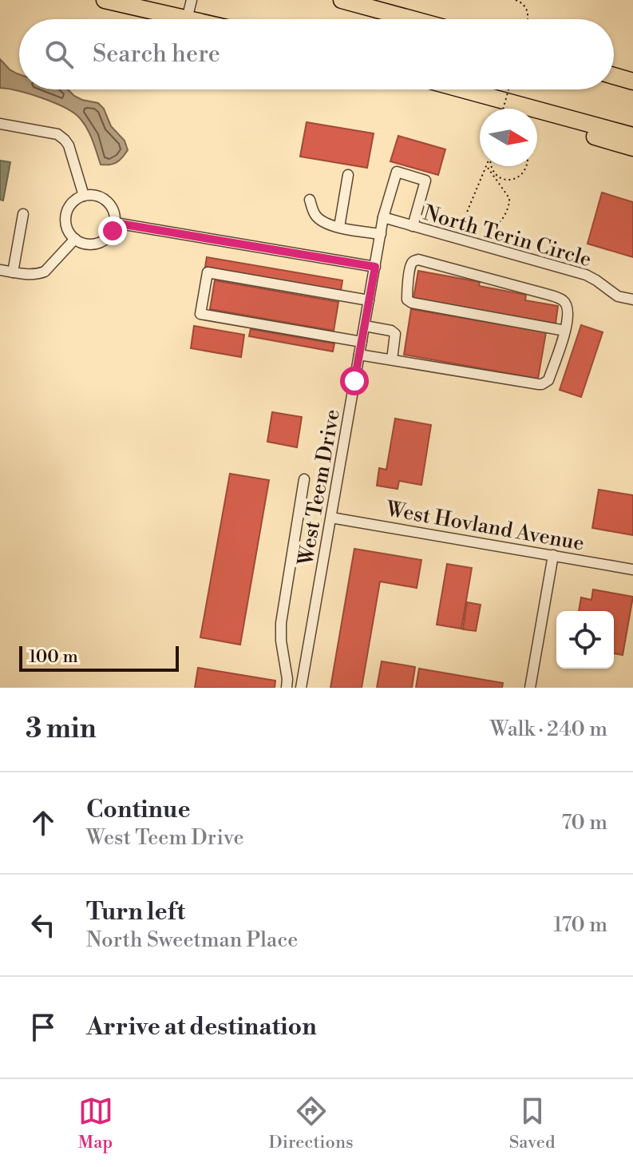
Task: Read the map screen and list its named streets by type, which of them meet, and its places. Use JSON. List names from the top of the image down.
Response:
{
  "streets": {
    "street": ["North Terin Circle", "West Teem Drive", "West Hovland Avenue"]
  },
  "crossings": [
    ["North Terin Circle", "West Teem Drive"],
    ["West Teem Drive", "West Hovland Avenue"]
  ],
  "scale_bar": "100 m",
  "north": "right",
  "page": {
    "search": "Search here",
    "scale": "100 m",
    "heading": ["3 min", "Walk · 240 m"],
    "list": [
      ["Continue", "West Teem Drive", "70 m"],
      ["Turn left", "North Sweetman Place", "170 m"],
      "Arrive at destination"
    ],
    "nav": ["Map", "Directions", "Saved"]
  }
}
